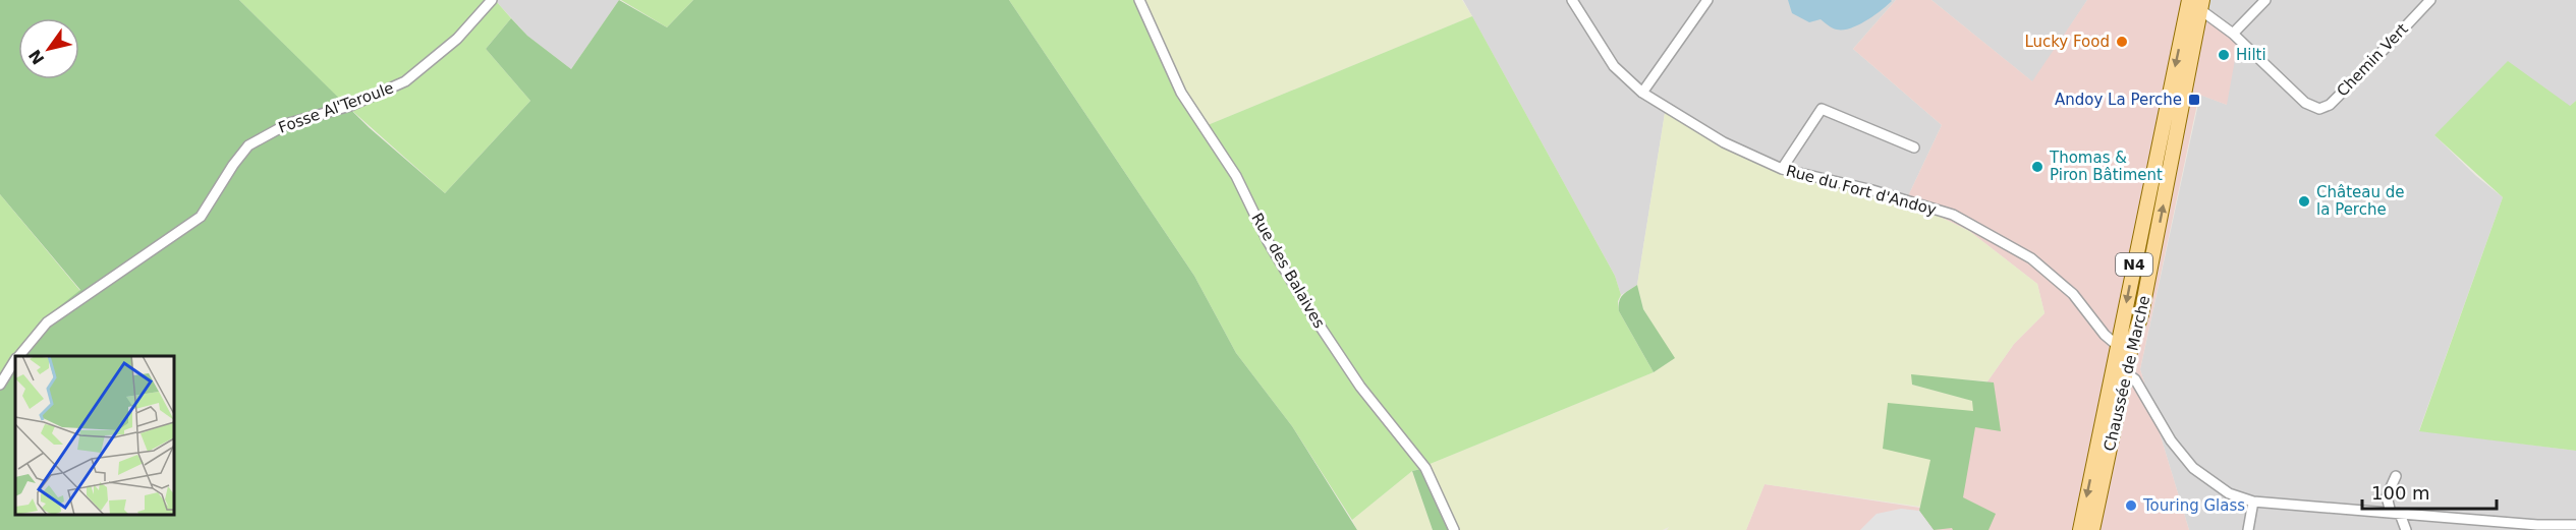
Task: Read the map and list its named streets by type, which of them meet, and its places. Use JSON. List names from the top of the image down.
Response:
{
  "streets": {
    "main road": ["N4", "Chaussée de Marche"],
    "street": [
      "Chemin Vert",
      "Fosse Al'Teroule",
      "Rue du Fort d'Andoy",
      "Rue des Balaives"
    ]
  },
  "crossings": [
    ["Chemin Vert", "Chaussée de Marche"],
    ["Rue du Fort d'Andoy", "Chaussée de Marche"]
  ],
  "places": {
    "other": [
      "Lucky Food",
      "Hilti",
      "Thomas & Piron Bâtiment",
      "Château de la Perche",
      "Touring Glass"
    ],
    "transit": ["Andoy La Perche"]
  },
  "scale_bar": "100 m",
  "north": "bottom left"
}
